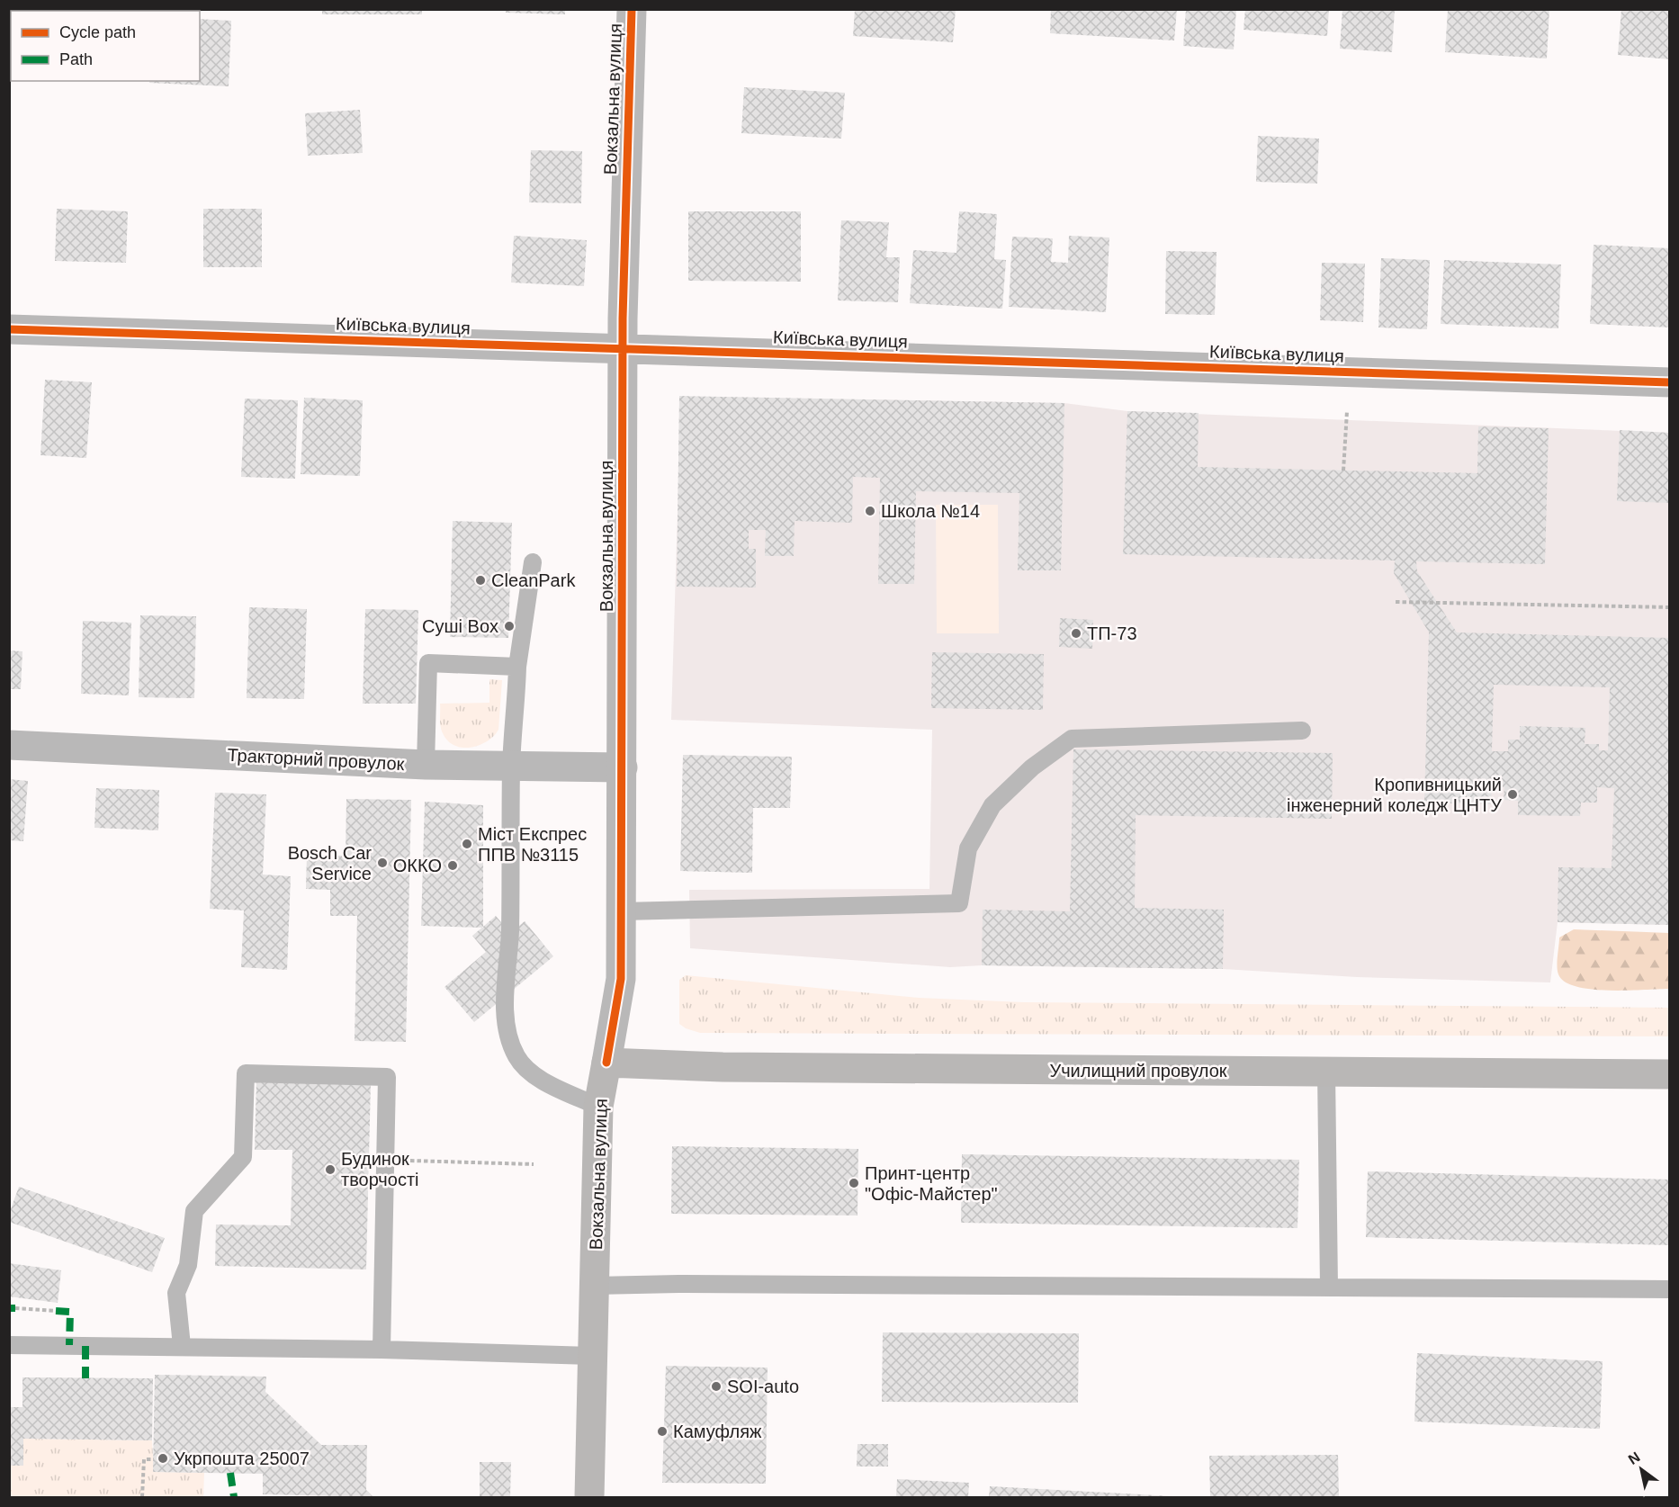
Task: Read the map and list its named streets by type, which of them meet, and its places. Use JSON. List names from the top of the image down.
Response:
{
  "streets": {
    "main road": ["Вокзальна вулиця", "Училищний провулок"],
    "street": ["Київська вулиця", "Тракторний провулок"]
  },
  "crossings": [
    ["Вокзальна вулиця", "Київська вулиця"],
    ["Вокзальна вулиця", "Тракторний провулок"],
    ["Вокзальна вулиця", "Училищний провулок"]
  ],
  "places": [
    "Школа №14",
    "CleanPark",
    "Суші Box",
    "ТП-73",
    "Кропивницький інженерний коледж ЦНТУ",
    "Міст Експрес ППВ №3115",
    "Bosch Car Service",
    "ОККО",
    "Будинок творчості",
    "Принт-центр \"Офіс-Майстер\"",
    "SOI-auto",
    "Камуфляж",
    "Укрпошта 25007"
  ],
  "legend": ["Cycle path", "Path"],
  "north": "top left"
}
